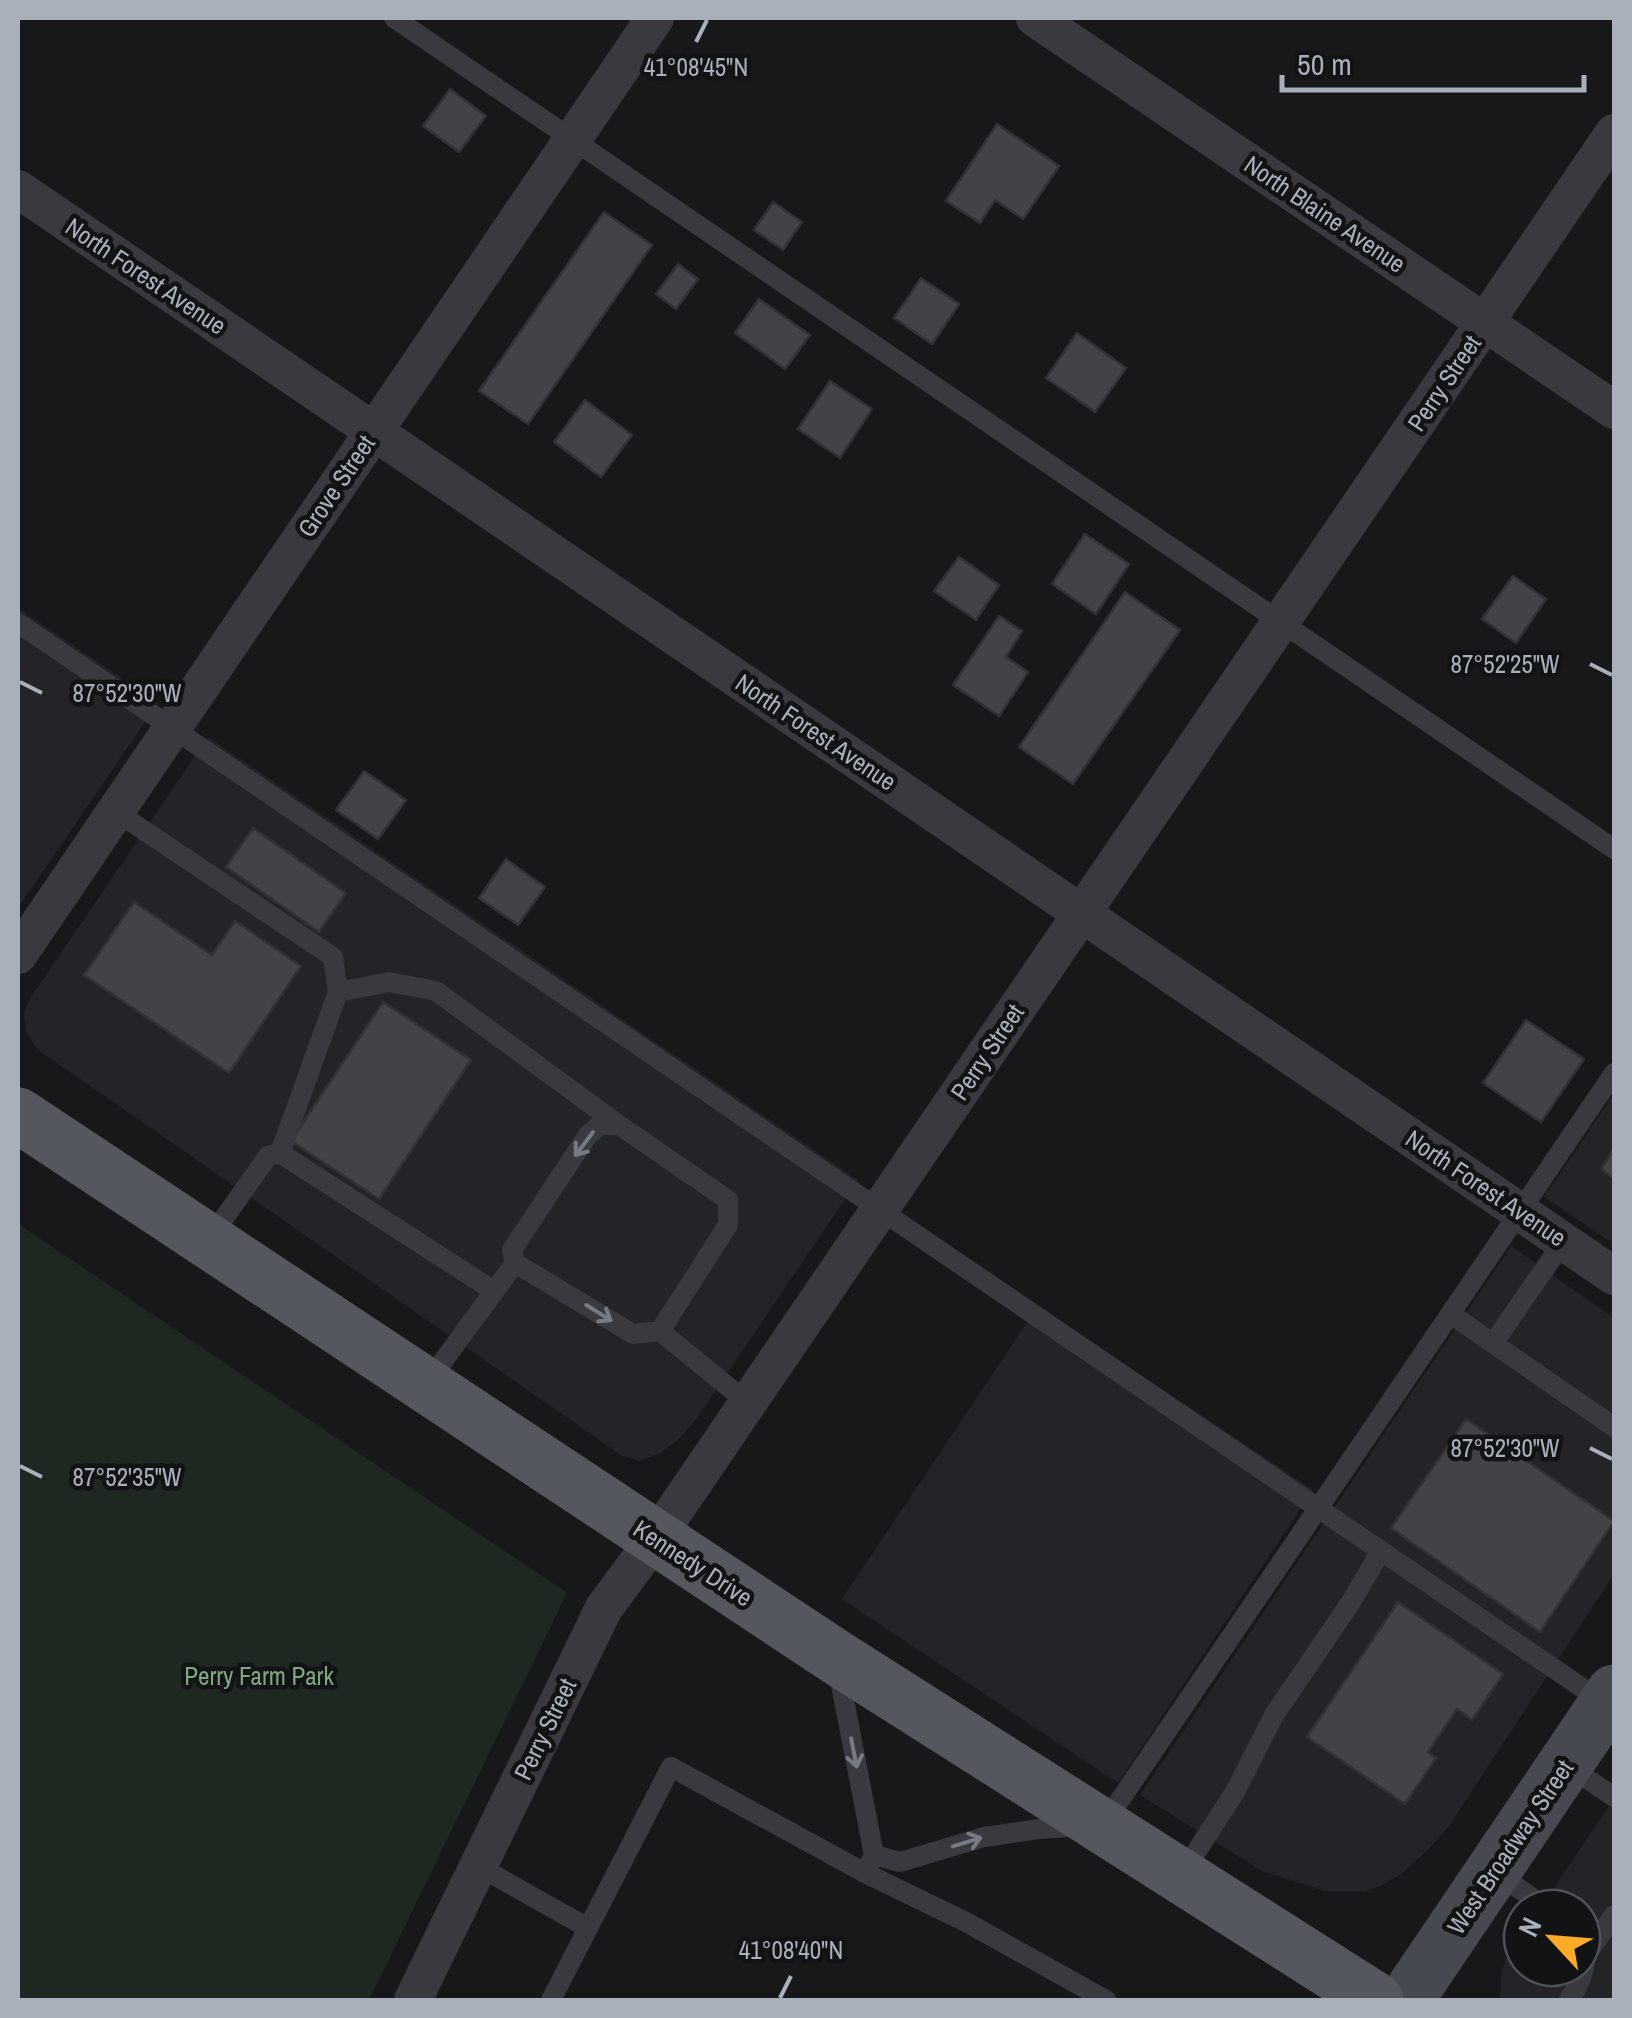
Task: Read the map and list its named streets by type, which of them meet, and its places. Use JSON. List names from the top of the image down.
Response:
{
  "streets": {
    "main road": ["Kennedy Drive", "West Broadway Street"],
    "street": [
      "North Blaine Avenue",
      "North Forest Avenue",
      "Perry Street",
      "Grove Street"
    ]
  },
  "crossings": [
    ["North Blaine Avenue", "Perry Street"],
    ["North Forest Avenue", "Perry Street"],
    ["North Forest Avenue", "Grove Street"],
    ["Perry Street", "Kennedy Drive"]
  ],
  "parks": ["Perry Farm Park"],
  "scale_bar": "50 m",
  "north": "top left",
  "coordinates": [
    "41°08'45\"N",
    "87°52'25\"W",
    "87°52'30\"W",
    "87°52'35\"W",
    "41°08'40\"N"
  ]
}
